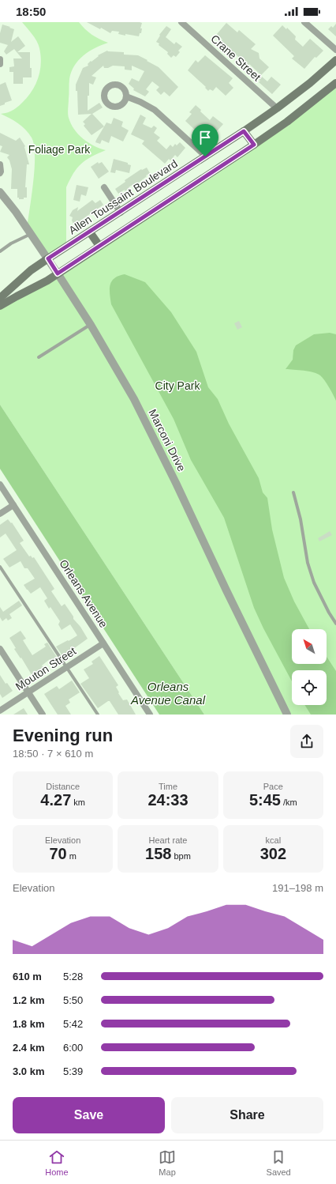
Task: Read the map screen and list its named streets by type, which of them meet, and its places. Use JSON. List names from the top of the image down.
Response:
{
  "streets": {
    "main road": ["Allen Toussaint Boulevard"],
    "street": [
      "Crane Street",
      "Marconi Drive",
      "Orleans Avenue",
      "Mouton Street"
    ]
  },
  "crossings": [
    ["Crane Street", "Allen Toussaint Boulevard"],
    ["Allen Toussaint Boulevard", "Marconi Drive"],
    ["Orleans Avenue", "Mouton Street"]
  ],
  "water": ["Orleans Avenue Canal"],
  "parks": ["Foliage Park", "City Park"],
  "north": "top left",
  "page": {
    "status": "18:50",
    "heading": ["Evening run", "18:50 · 7 × 610 m"],
    "stats": [
      ["Distance", "4.27 km"],
      ["Time", "24:33"],
      ["Pace", "5:45 /km"],
      ["Elevation", "70 m"],
      ["Heart rate", "158 bpm"],
      ["kcal", "302"]
    ],
    "chart": ["Elevation", "191–198 m"],
    "list": [
      {
        "name": "610 m",
        "note": "5:28"
      },
      {
        "name": "1.2 km",
        "note": "5:50"
      },
      {
        "name": "1.8 km",
        "note": "5:42"
      },
      {
        "name": "2.4 km",
        "note": "6:00"
      },
      {
        "name": "3.0 km",
        "note": "5:39"
      }
    ],
    "buttons": ["Save", "Share"],
    "tabs": ["Home", "Map", "Saved"]
  }
}
